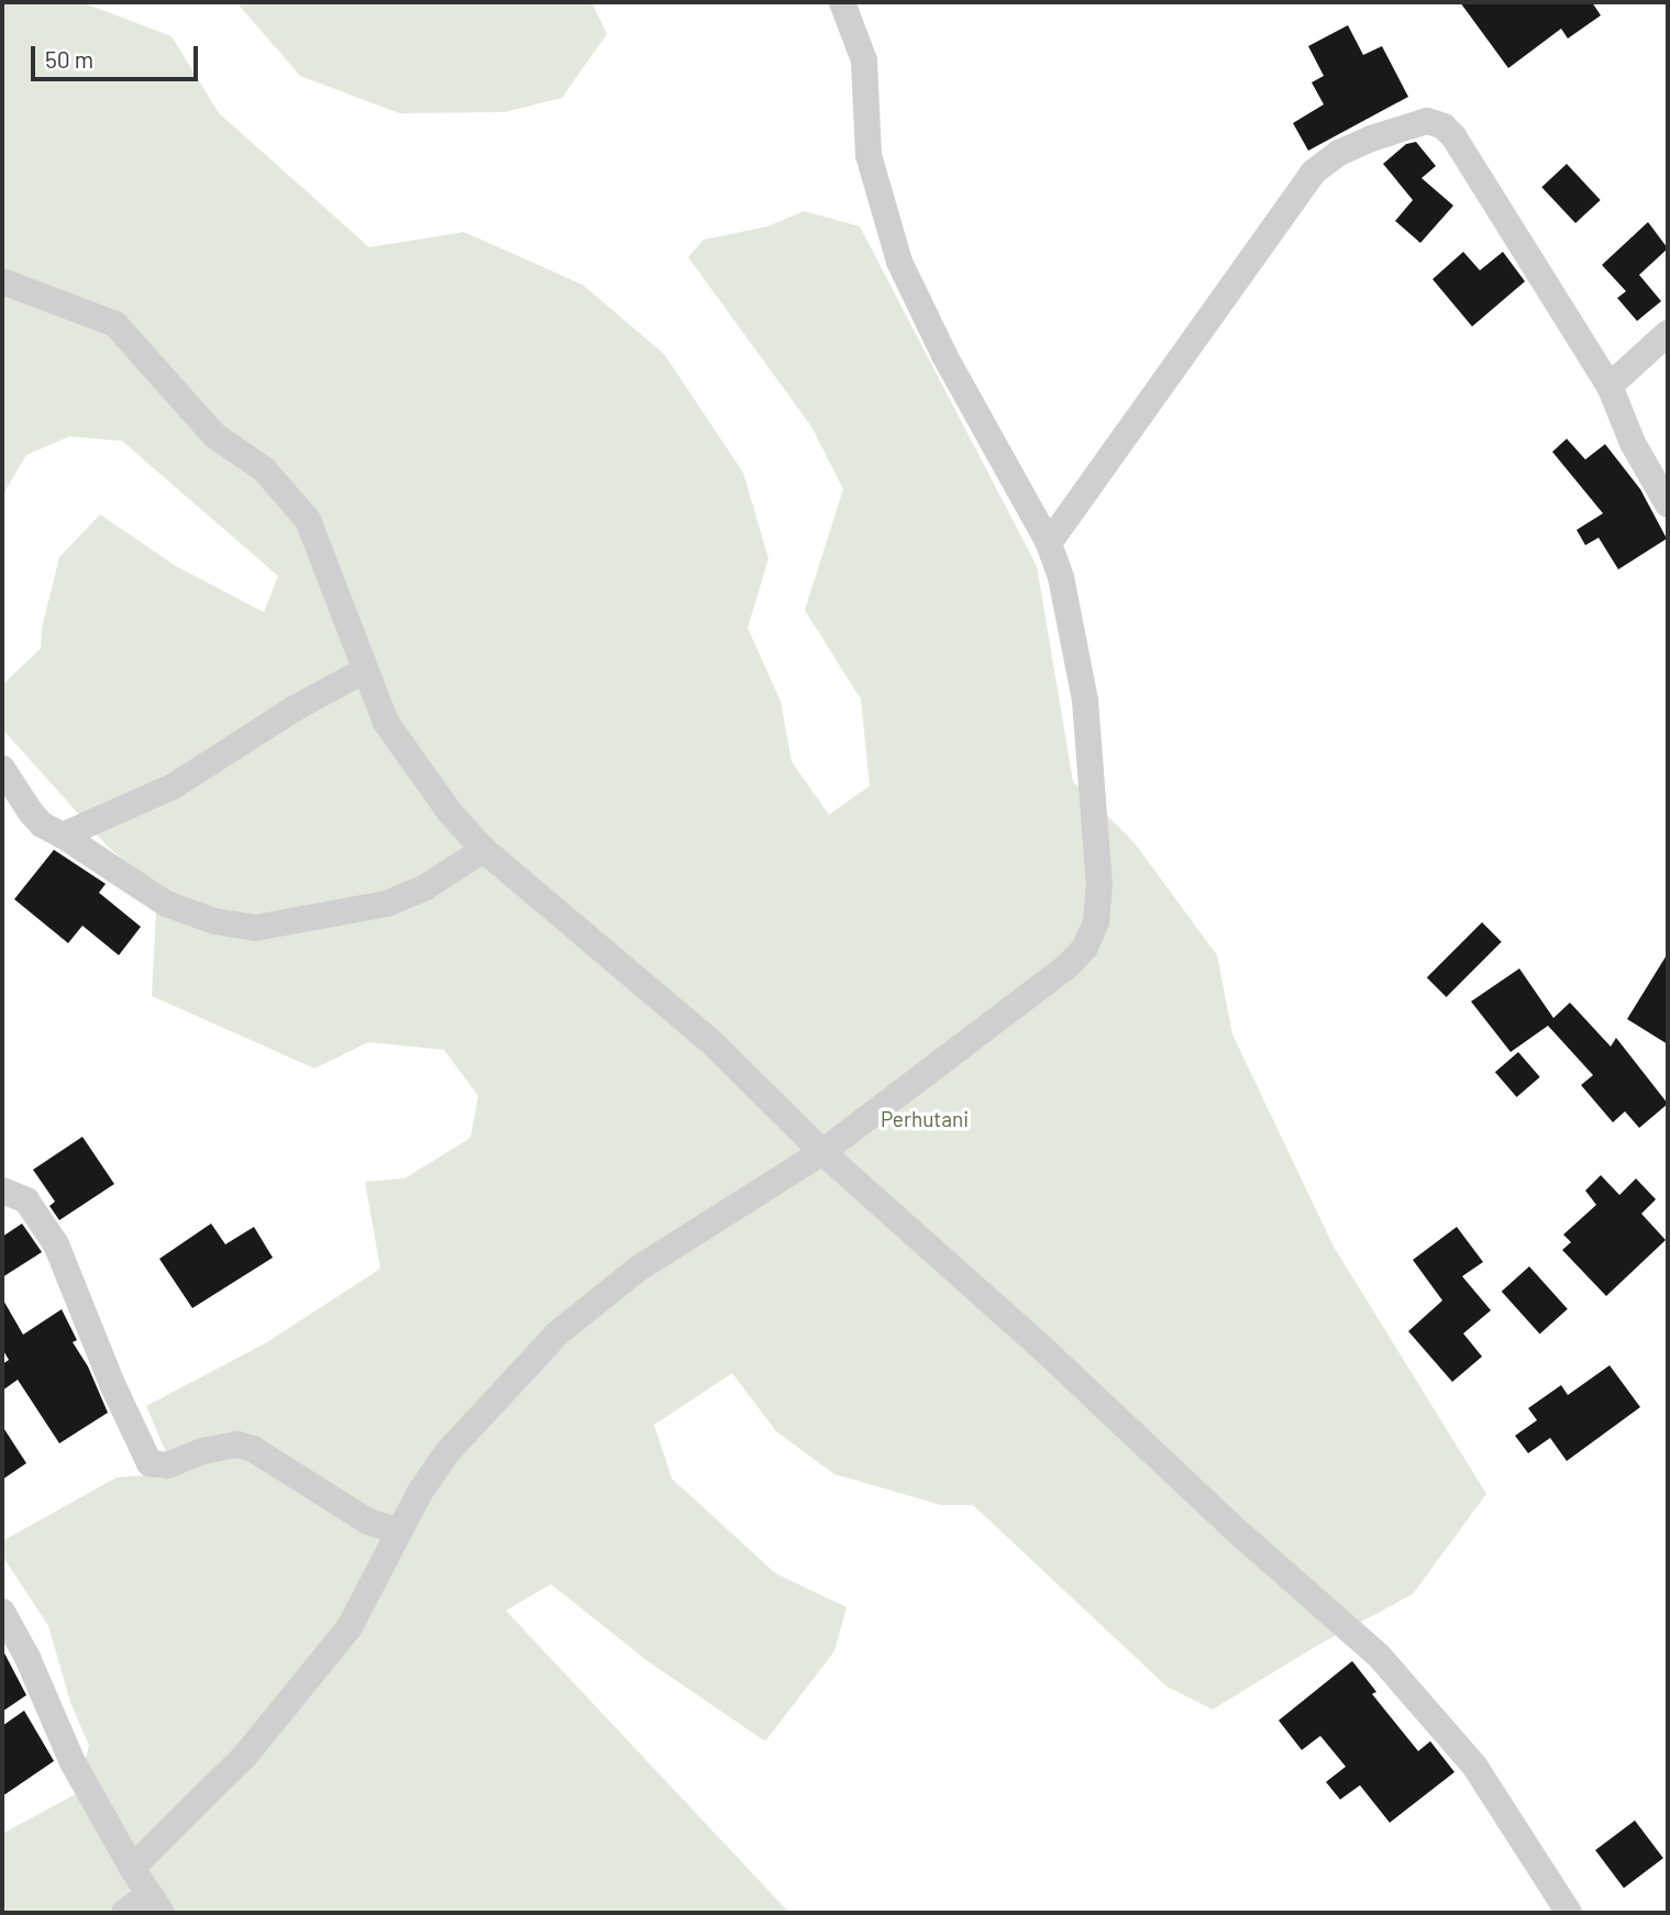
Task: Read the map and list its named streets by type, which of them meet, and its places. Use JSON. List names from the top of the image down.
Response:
{
  "parks": ["Perhutani"],
  "scale_bar": "50 m"
}
